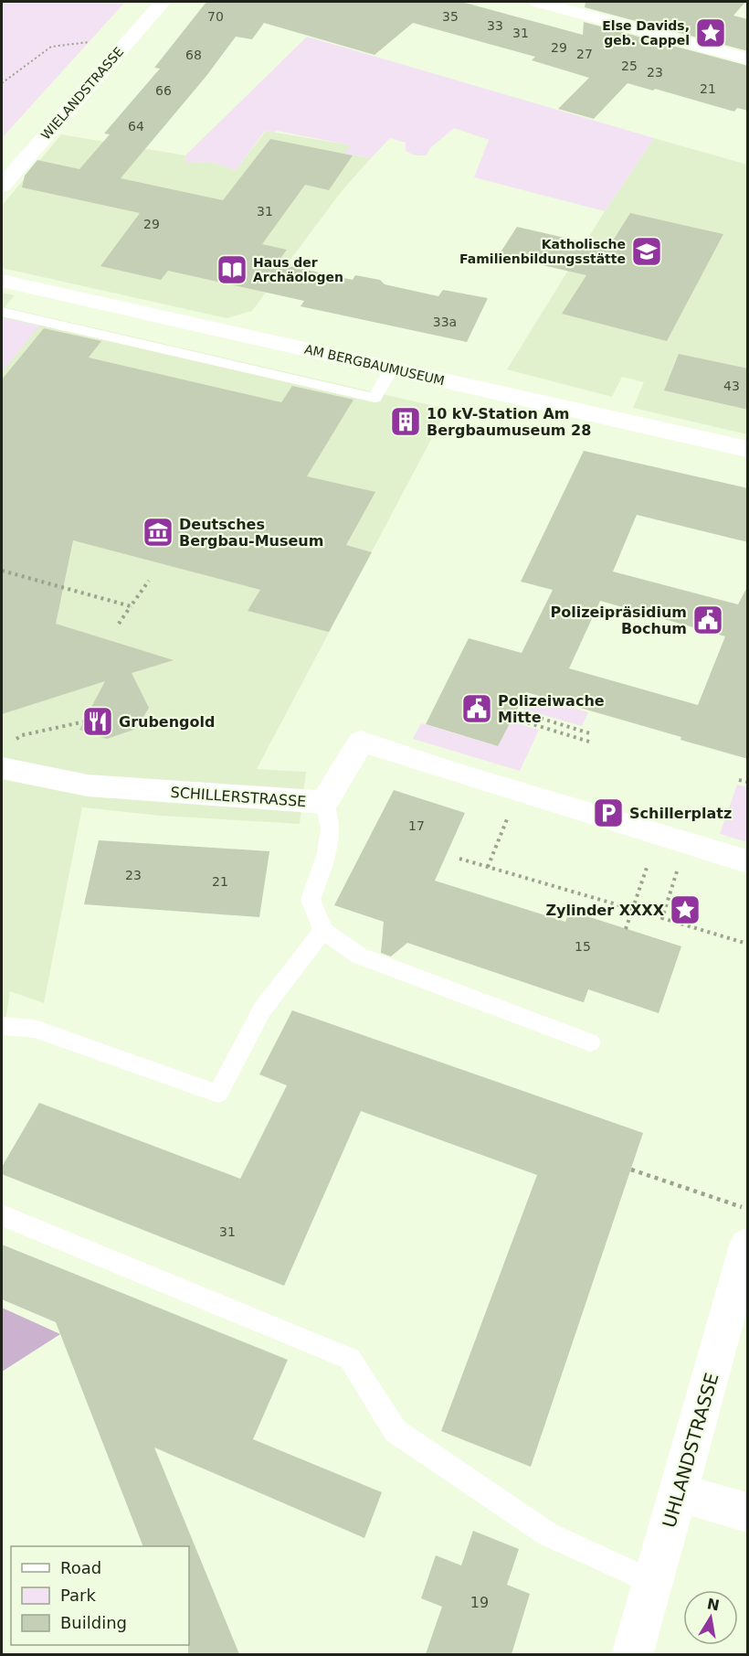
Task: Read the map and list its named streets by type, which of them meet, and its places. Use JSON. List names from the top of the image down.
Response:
{
  "streets": {
    "street": [
      "WIELANDSTRASSE",
      "AM BERGBAUMUSEUM",
      "SCHILLERSTRASSE",
      "UHLANDSTRASSE"
    ]
  },
  "places": {
    "place": ["Else Davids, geb. Cappel", "Zylinder XXXX"],
    "school or university": ["Katholische Familienbildungsstätte"],
    "library": ["Haus der Archäologen"],
    "building": ["10 kV-Station Am Bergbaumuseum 28"],
    "museum": ["Deutsches Bergbau-Museum"],
    "public building": ["Polizeipräsidium Bochum", "Polizeiwache Mitte"],
    "restaurant": ["Grubengold"],
    "parking": ["Schillerplatz"]
  },
  "house_numbers": [
    "70",
    "35",
    "33",
    "31",
    "29",
    "27",
    "68",
    "25",
    "23",
    "21",
    "66",
    "64",
    "31",
    "29",
    "33a",
    "43",
    "17",
    "23",
    "21",
    "15",
    "31",
    "19"
  ],
  "legend": ["Road", "Park", "Building"],
  "north": "top"
}
